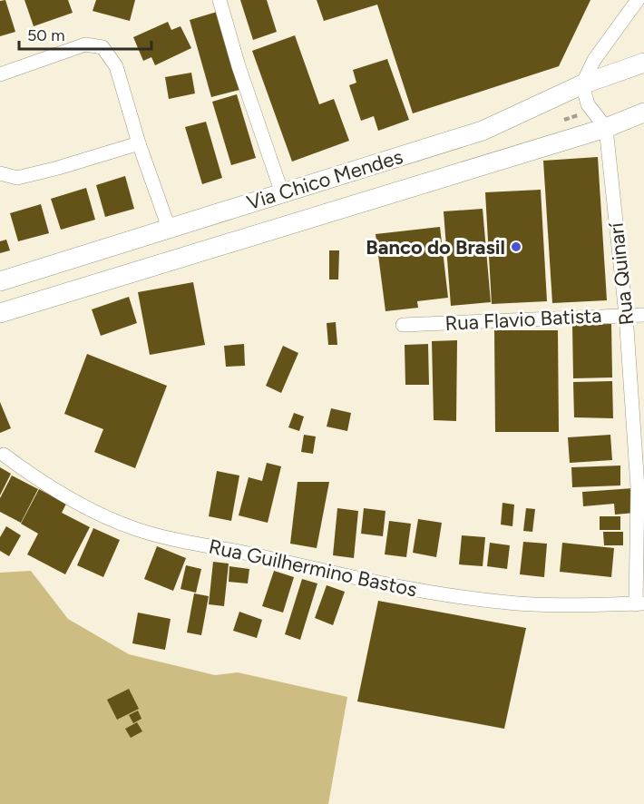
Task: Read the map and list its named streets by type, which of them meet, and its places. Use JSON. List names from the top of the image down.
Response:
{
  "streets": {
    "main road": ["Via Chico Mendes"],
    "street": ["Rua Quinarí", "Rua Flavio Batista", "Rua Guilhermino Bastos"]
  },
  "crossings": [
    ["Via Chico Mendes", "Rua Quinarí"],
    ["Rua Quinarí", "Rua Flavio Batista"],
    ["Rua Quinarí", "Rua Guilhermino Bastos"]
  ],
  "places": ["Banco do Brasil"],
  "scale_bar": "50 m"
}
